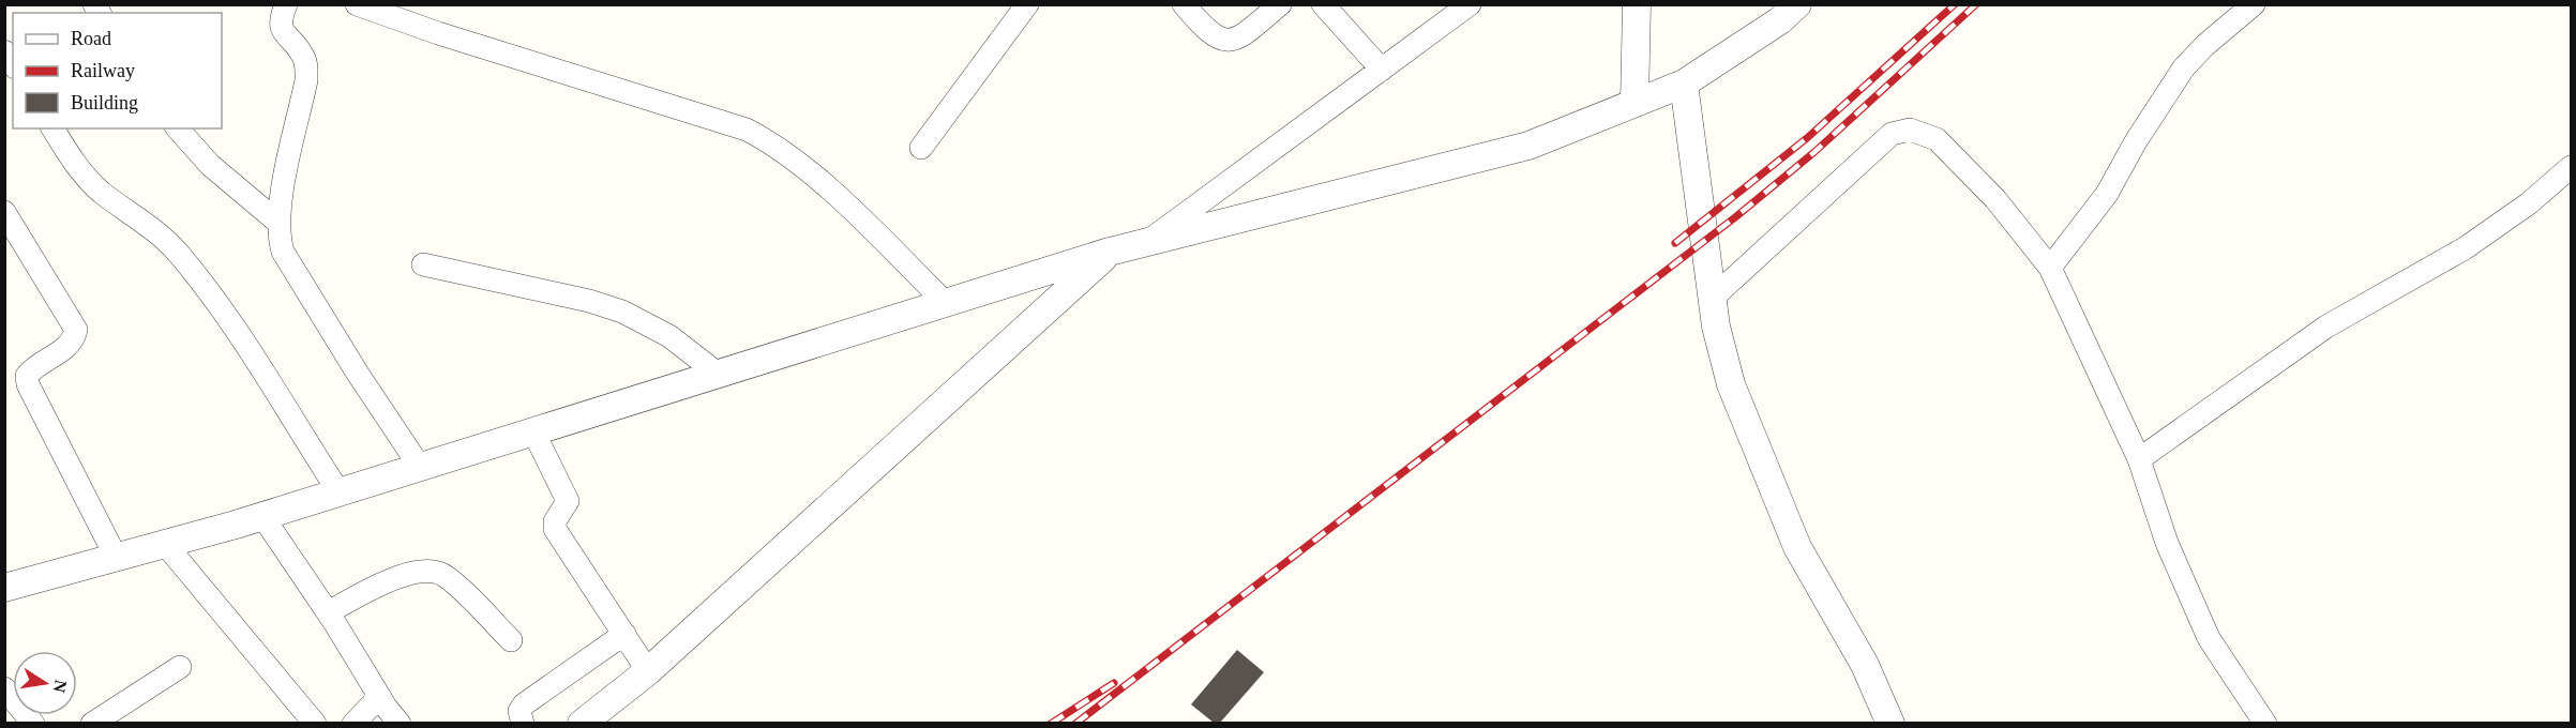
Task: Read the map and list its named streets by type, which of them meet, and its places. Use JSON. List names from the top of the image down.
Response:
{
  "legend": ["Road", "Railway", "Building"],
  "north": "right"
}
